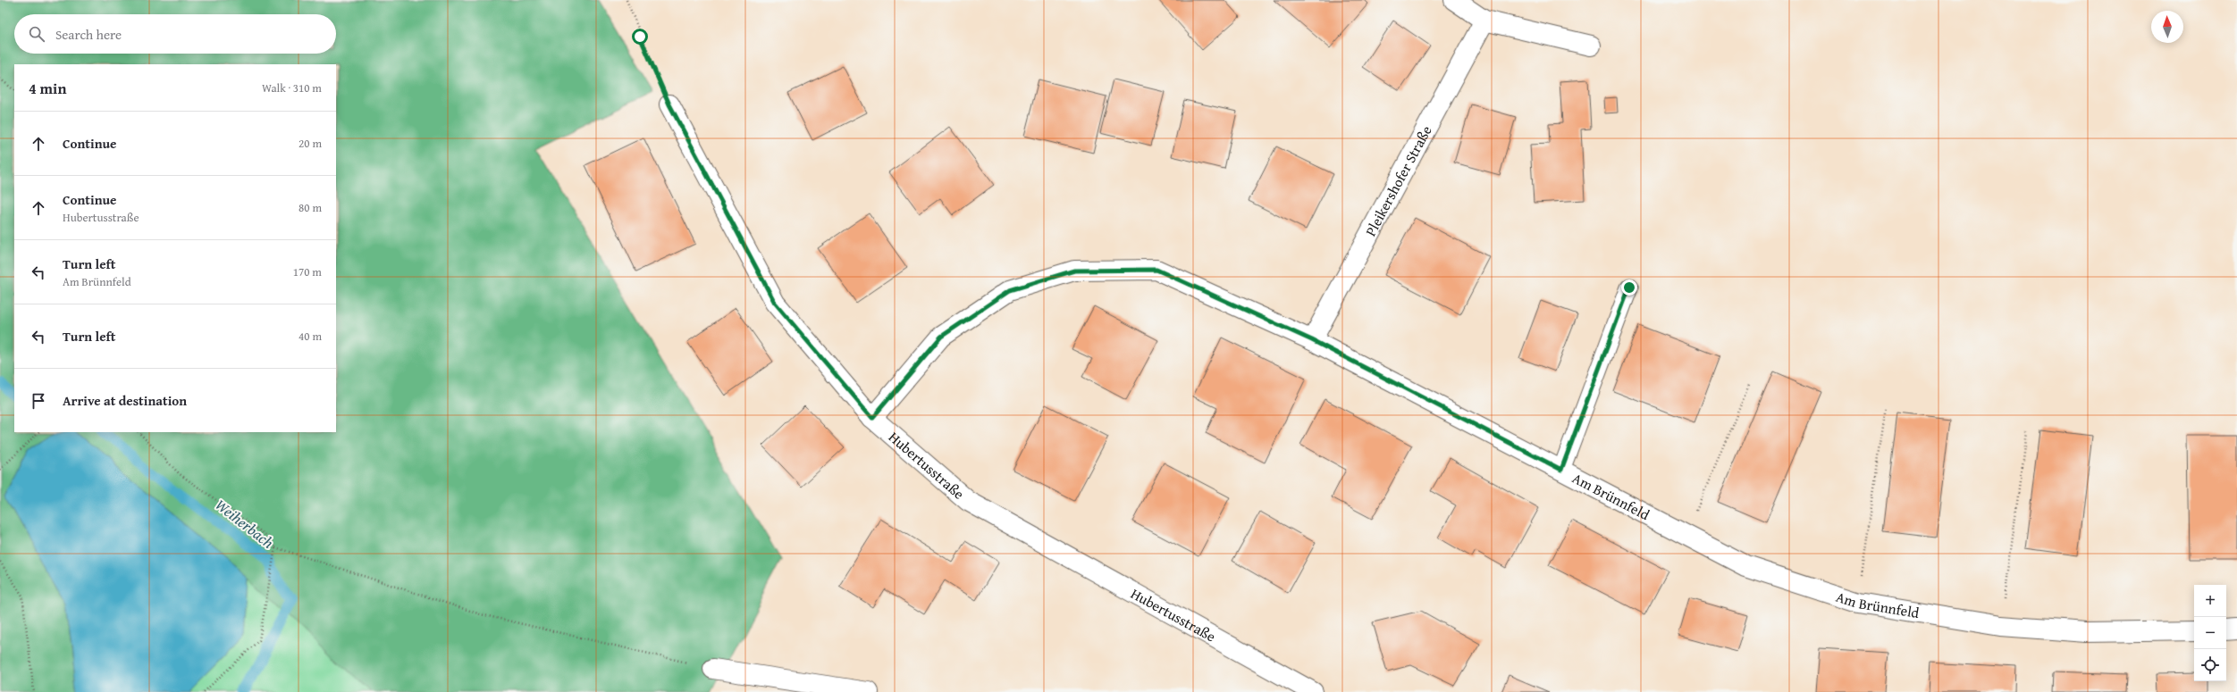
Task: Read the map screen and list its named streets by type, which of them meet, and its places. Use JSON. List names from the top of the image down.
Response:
{
  "streets": {
    "street": ["Pleikershofer Straße", "Hubertusstraße", "Am Brünnfeld"]
  },
  "crossings": [
    ["Pleikershofer Straße", "Am Brünnfeld"],
    ["Hubertusstraße", "Am Brünnfeld"]
  ],
  "water": ["Weiherbach"],
  "north": "top",
  "page": {
    "search": "Search here",
    "heading": ["4 min", "Walk · 310 m"],
    "list": [
      ["Continue", "20 m"],
      ["Continue", "Hubertusstraße", "80 m"],
      ["Turn left", "Am Brünnfeld", "170 m"],
      ["Turn left", "40 m"],
      "Arrive at destination"
    ],
    "map_buttons": ["+", "−"]
  }
}
